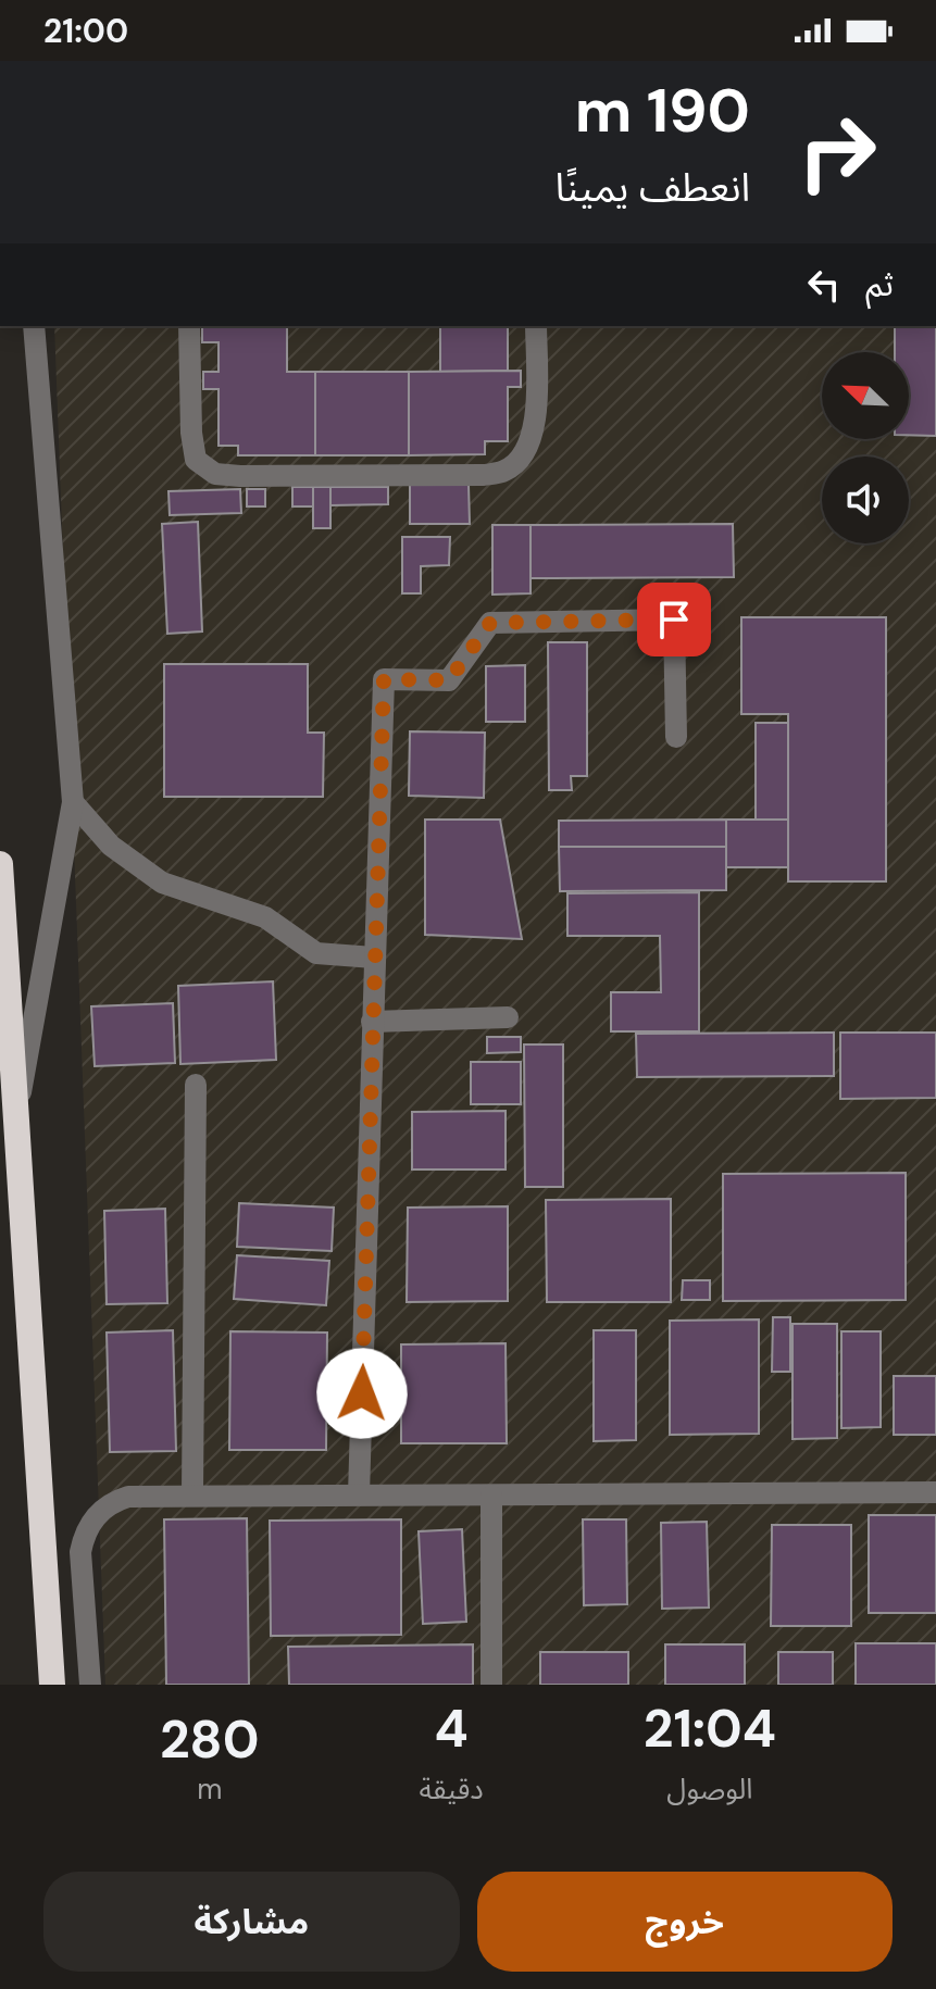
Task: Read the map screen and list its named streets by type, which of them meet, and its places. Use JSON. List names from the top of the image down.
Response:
{
  "north": "top left",
  "page": {
    "status": "21:00",
    "turn": ["190 m", "انعطف يمينًا"],
    "then": "ثم",
    "eta": [
      "21:04",
      "الوصول",
      "4",
      "دقيقة",
      "280",
      "m"
    ],
    "buttons": ["خروج", "مشاركة"]
  }
}
